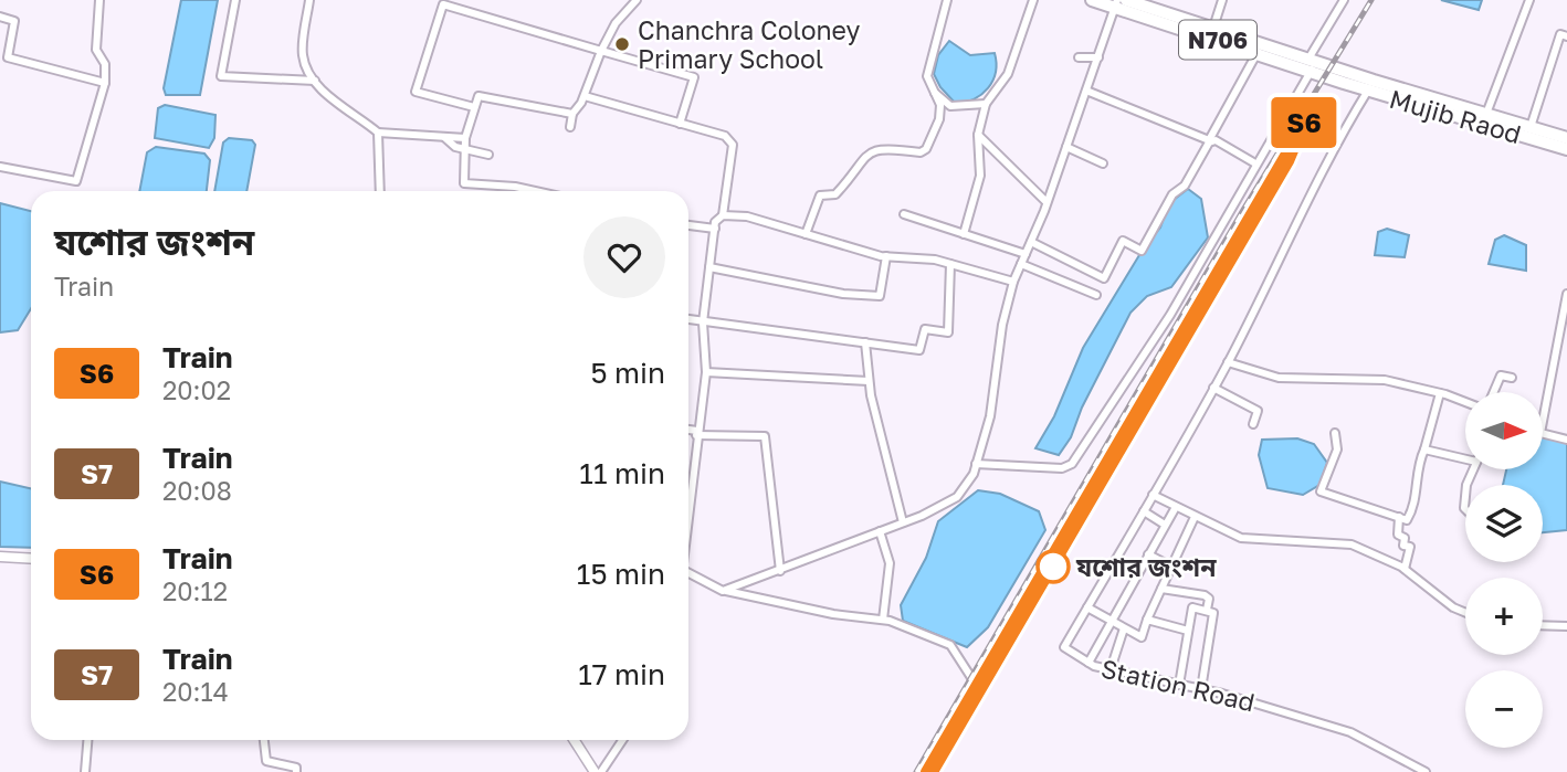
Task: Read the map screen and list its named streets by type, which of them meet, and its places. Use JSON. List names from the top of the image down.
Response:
{
  "streets": {
    "highway": ["N706", "Mujib Raod"],
    "street": ["Station Road"]
  },
  "crossings": [
    ["N706", "Mujib Raod"],
    ["N706", "Station Road"],
    ["Mujib Raod", "Station Road"]
  ],
  "places": ["Chanchra Coloney Primary School", "যশোর জংশন"],
  "north": "right",
  "page": {
    "on_map": "S6",
    "heading": ["যশোর জংশন", "Train"],
    "list": [
      {
        "mark": "S6",
        "name": "Train",
        "note": "20:02",
        "value": "5 min"
      },
      {
        "mark": "S7",
        "name": "Train",
        "note": "20:08",
        "value": "11 min"
      },
      {
        "mark": "S6",
        "name": "Train",
        "note": "20:12",
        "value": "15 min"
      },
      {
        "mark": "S7",
        "name": "Train",
        "note": "20:14",
        "value": "17 min"
      }
    ],
    "map_buttons": ["+", "−"]
  }
}
